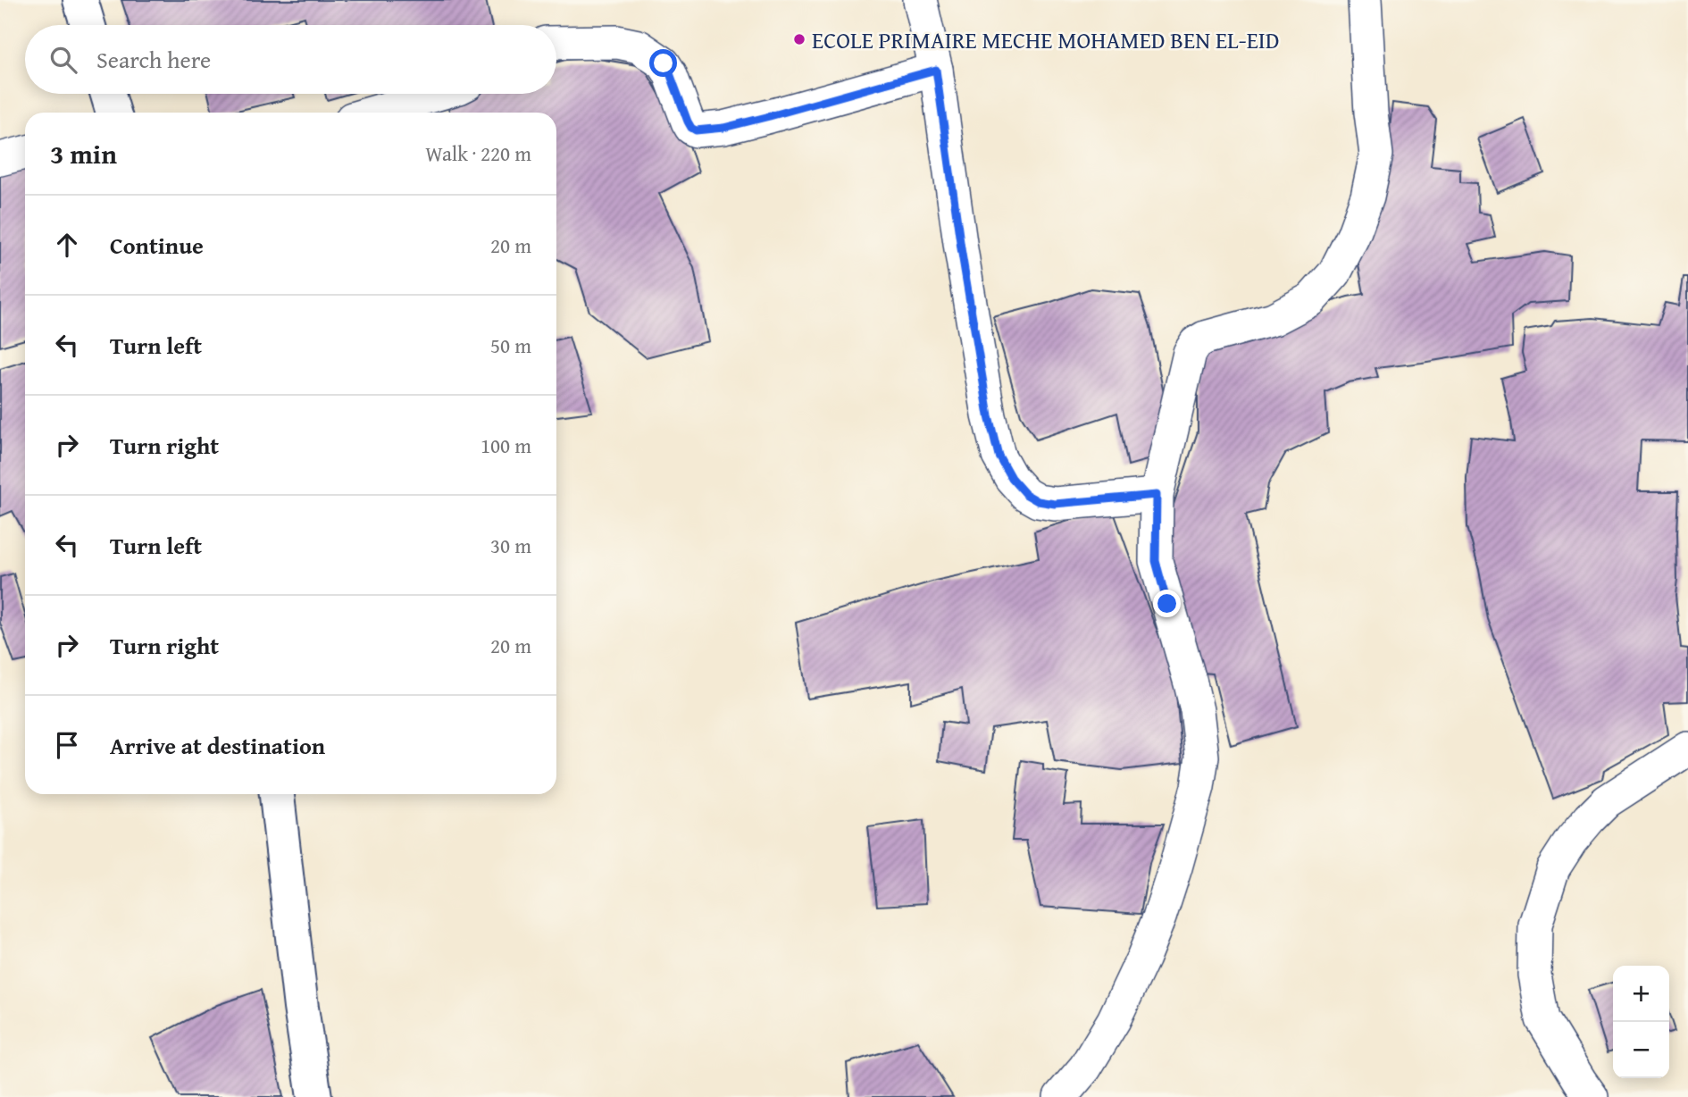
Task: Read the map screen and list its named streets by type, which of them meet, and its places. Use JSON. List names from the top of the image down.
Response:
{
  "places": ["ECOLE PRIMAIRE MECHE MOHAMED BEN EL-EID"],
  "page": {
    "search": "Search here",
    "heading": ["3 min", "Walk · 220 m"],
    "list": [
      ["Continue", "20 m"],
      ["Turn left", "50 m"],
      ["Turn right", "100 m"],
      ["Turn left", "30 m"],
      ["Turn right", "20 m"],
      "Arrive at destination"
    ],
    "map_buttons": ["+", "−"]
  }
}
